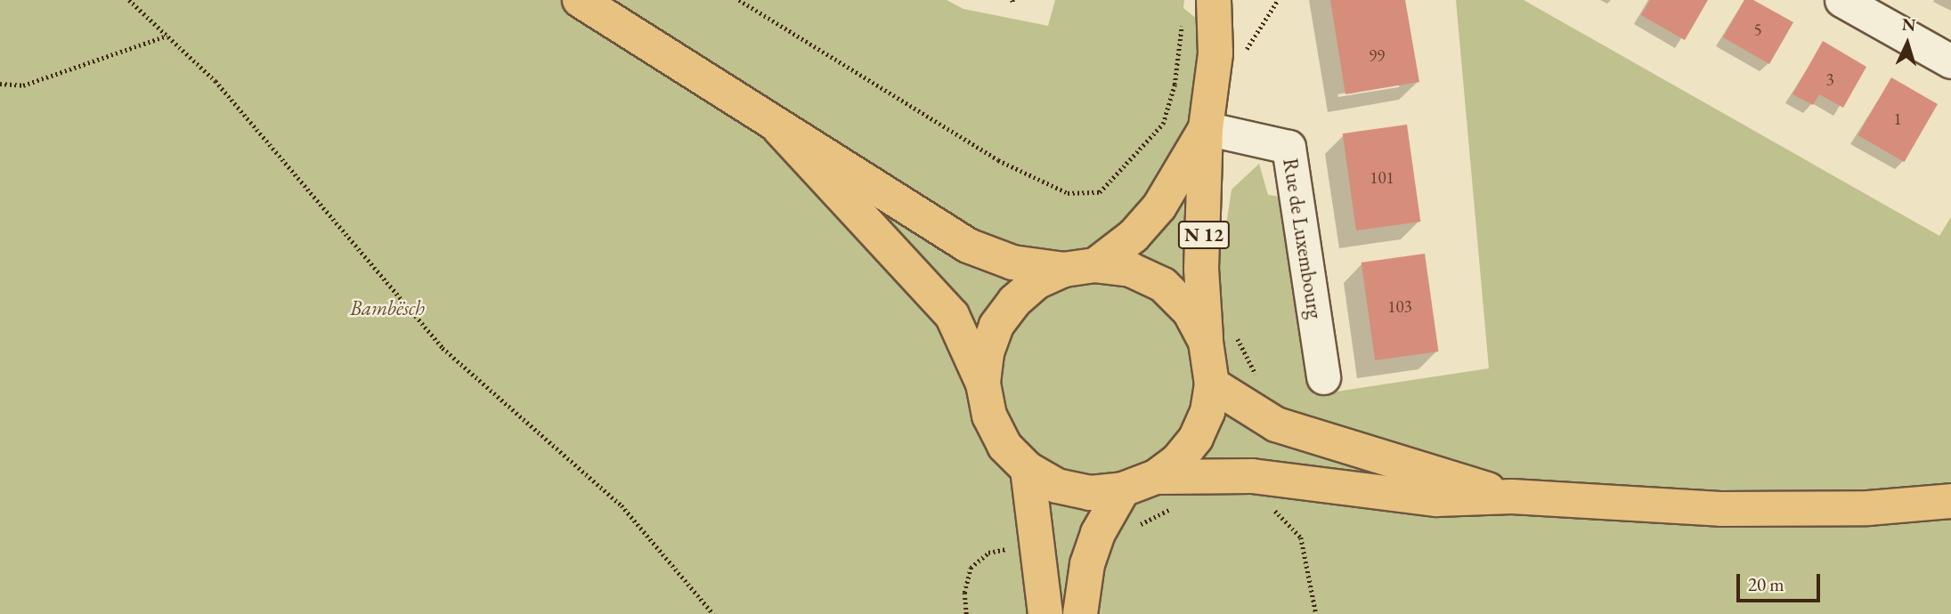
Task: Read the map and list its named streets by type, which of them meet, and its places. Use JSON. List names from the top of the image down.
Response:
{
  "streets": {
    "main road": ["N 12"],
    "street": ["Rue de Luxembourg"]
  },
  "crossings": [
    ["N 12", "Rue de Luxembourg"]
  ],
  "parks": ["Bambësch"],
  "house_numbers": [
    "5",
    "99",
    "3",
    "1",
    "101",
    "103"
  ],
  "scale_bar": "20 m",
  "north": "top"
}
